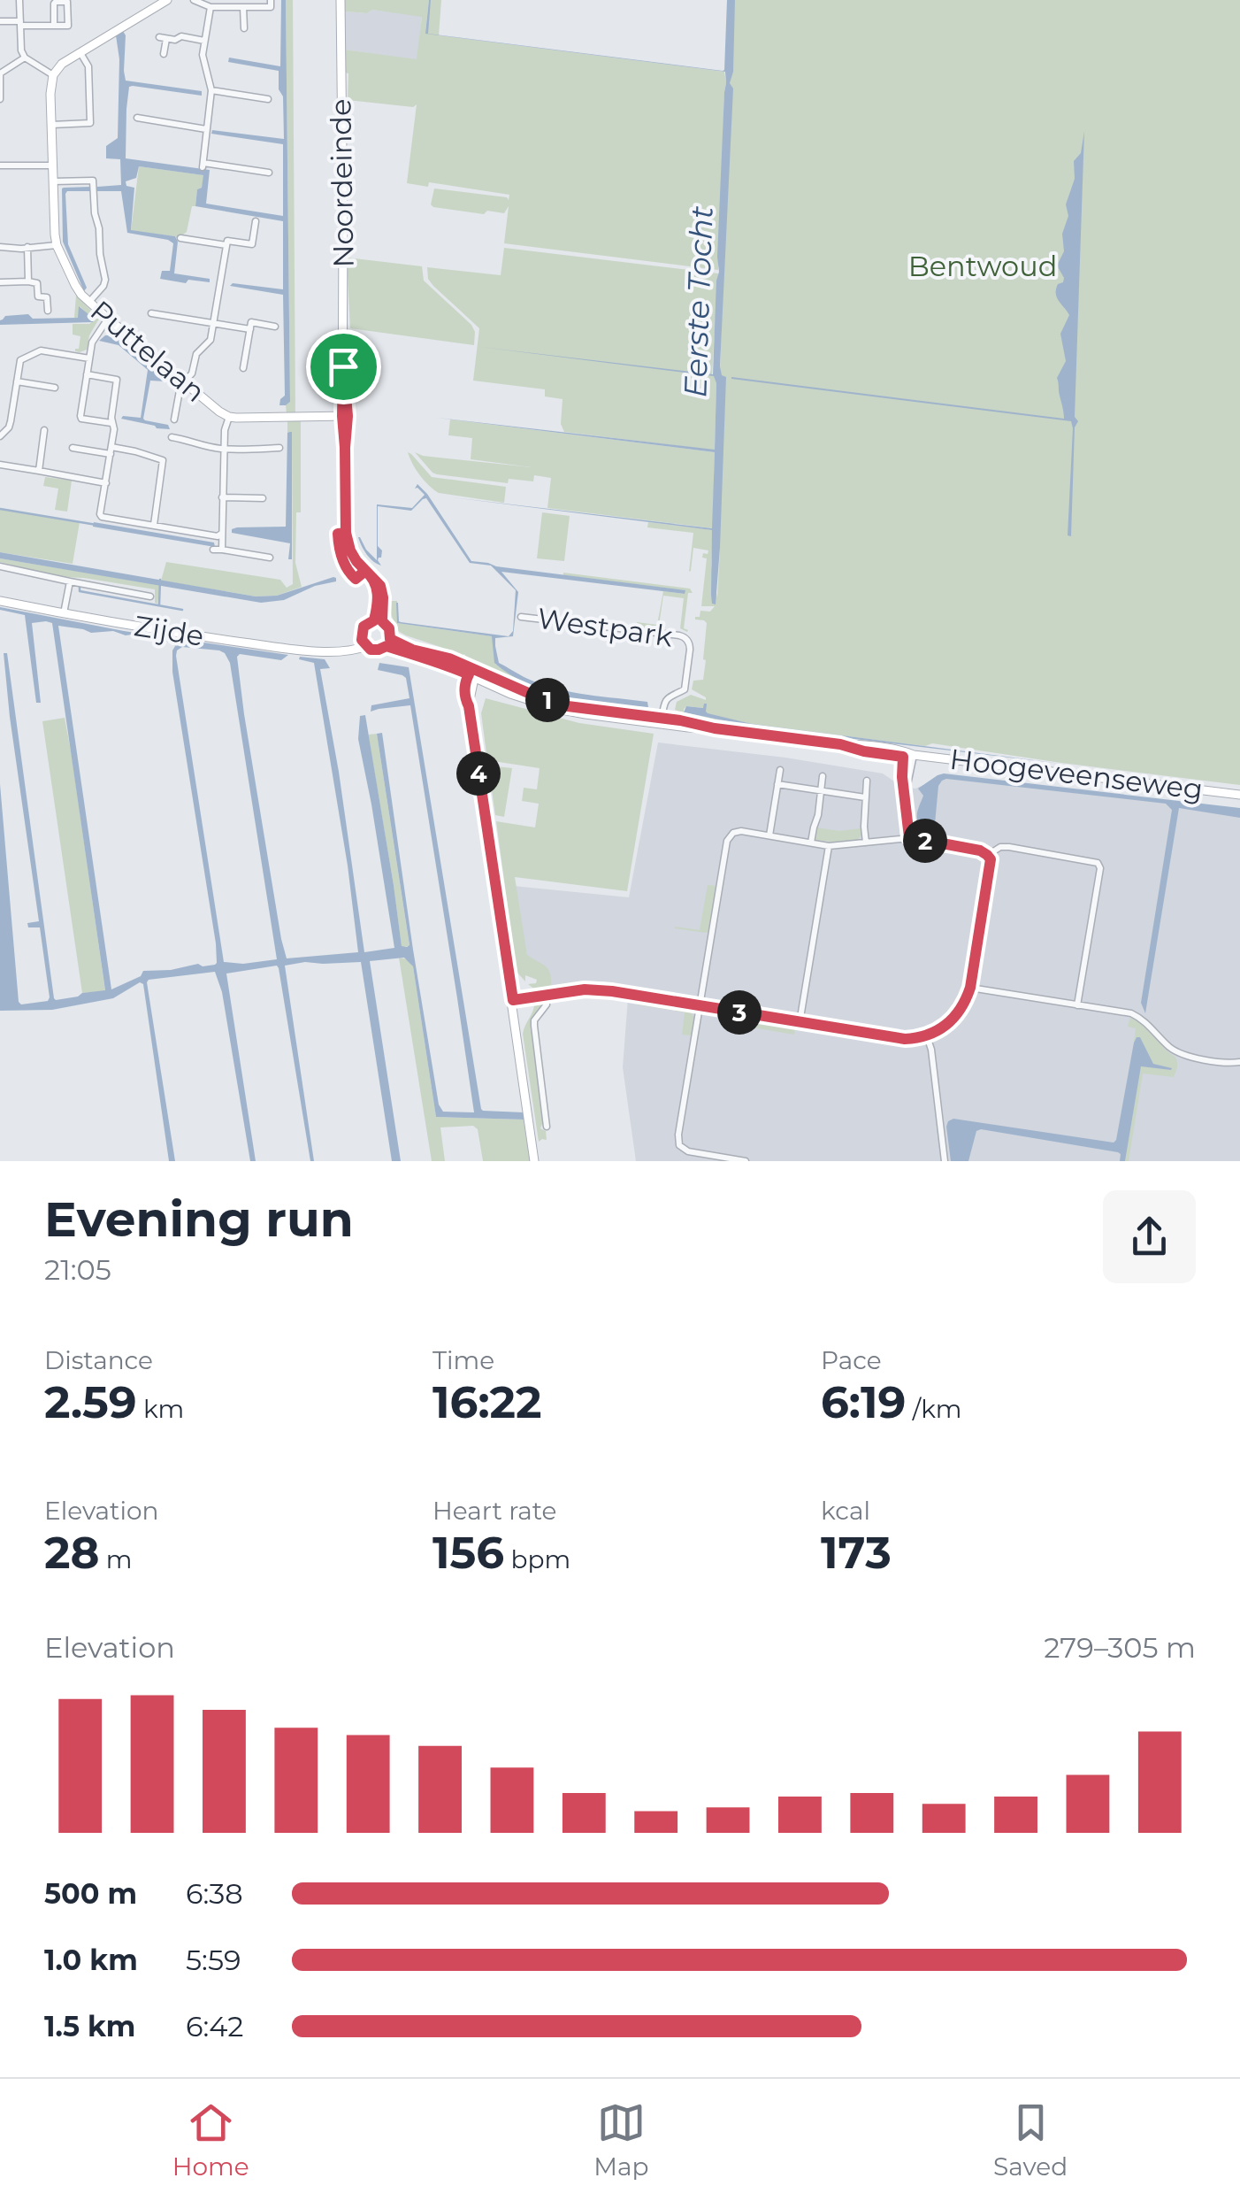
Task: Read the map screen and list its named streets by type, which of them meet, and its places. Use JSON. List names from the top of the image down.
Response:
{
  "streets": {
    "main road": [
      "Noordeinde",
      "Puttelaan",
      "Zijde",
      "Hoogeveenseweg"
    ],
    "street": ["Westpark"]
  },
  "crossings": [
    ["Noordeinde", "Puttelaan"],
    ["Noordeinde", "Zijde"],
    ["Noordeinde", "Hoogeveenseweg"],
    ["Westpark", "Hoogeveenseweg"],
    ["Zijde", "Hoogeveenseweg"]
  ],
  "water": ["Eerste Tocht"],
  "parks": ["Bentwoud"],
  "page": {
    "pins": [
      "1",
      "4",
      "2",
      "3"
    ],
    "heading": ["Evening run", "21:05"],
    "stats": [
      ["Distance", "2.59 km"],
      ["Time", "16:22"],
      ["Pace", "6:19 /km"],
      ["Elevation", "28 m"],
      ["Heart rate", "156 bpm"],
      ["kcal", "173"]
    ],
    "chart": ["Elevation", "279–305 m"],
    "list": [
      {
        "name": "500 m",
        "note": "6:38"
      },
      {
        "name": "1.0 km",
        "note": "5:59"
      },
      {
        "name": "1.5 km",
        "note": "6:42"
      }
    ],
    "tabs": ["Home", "Map", "Saved"]
  }
}
